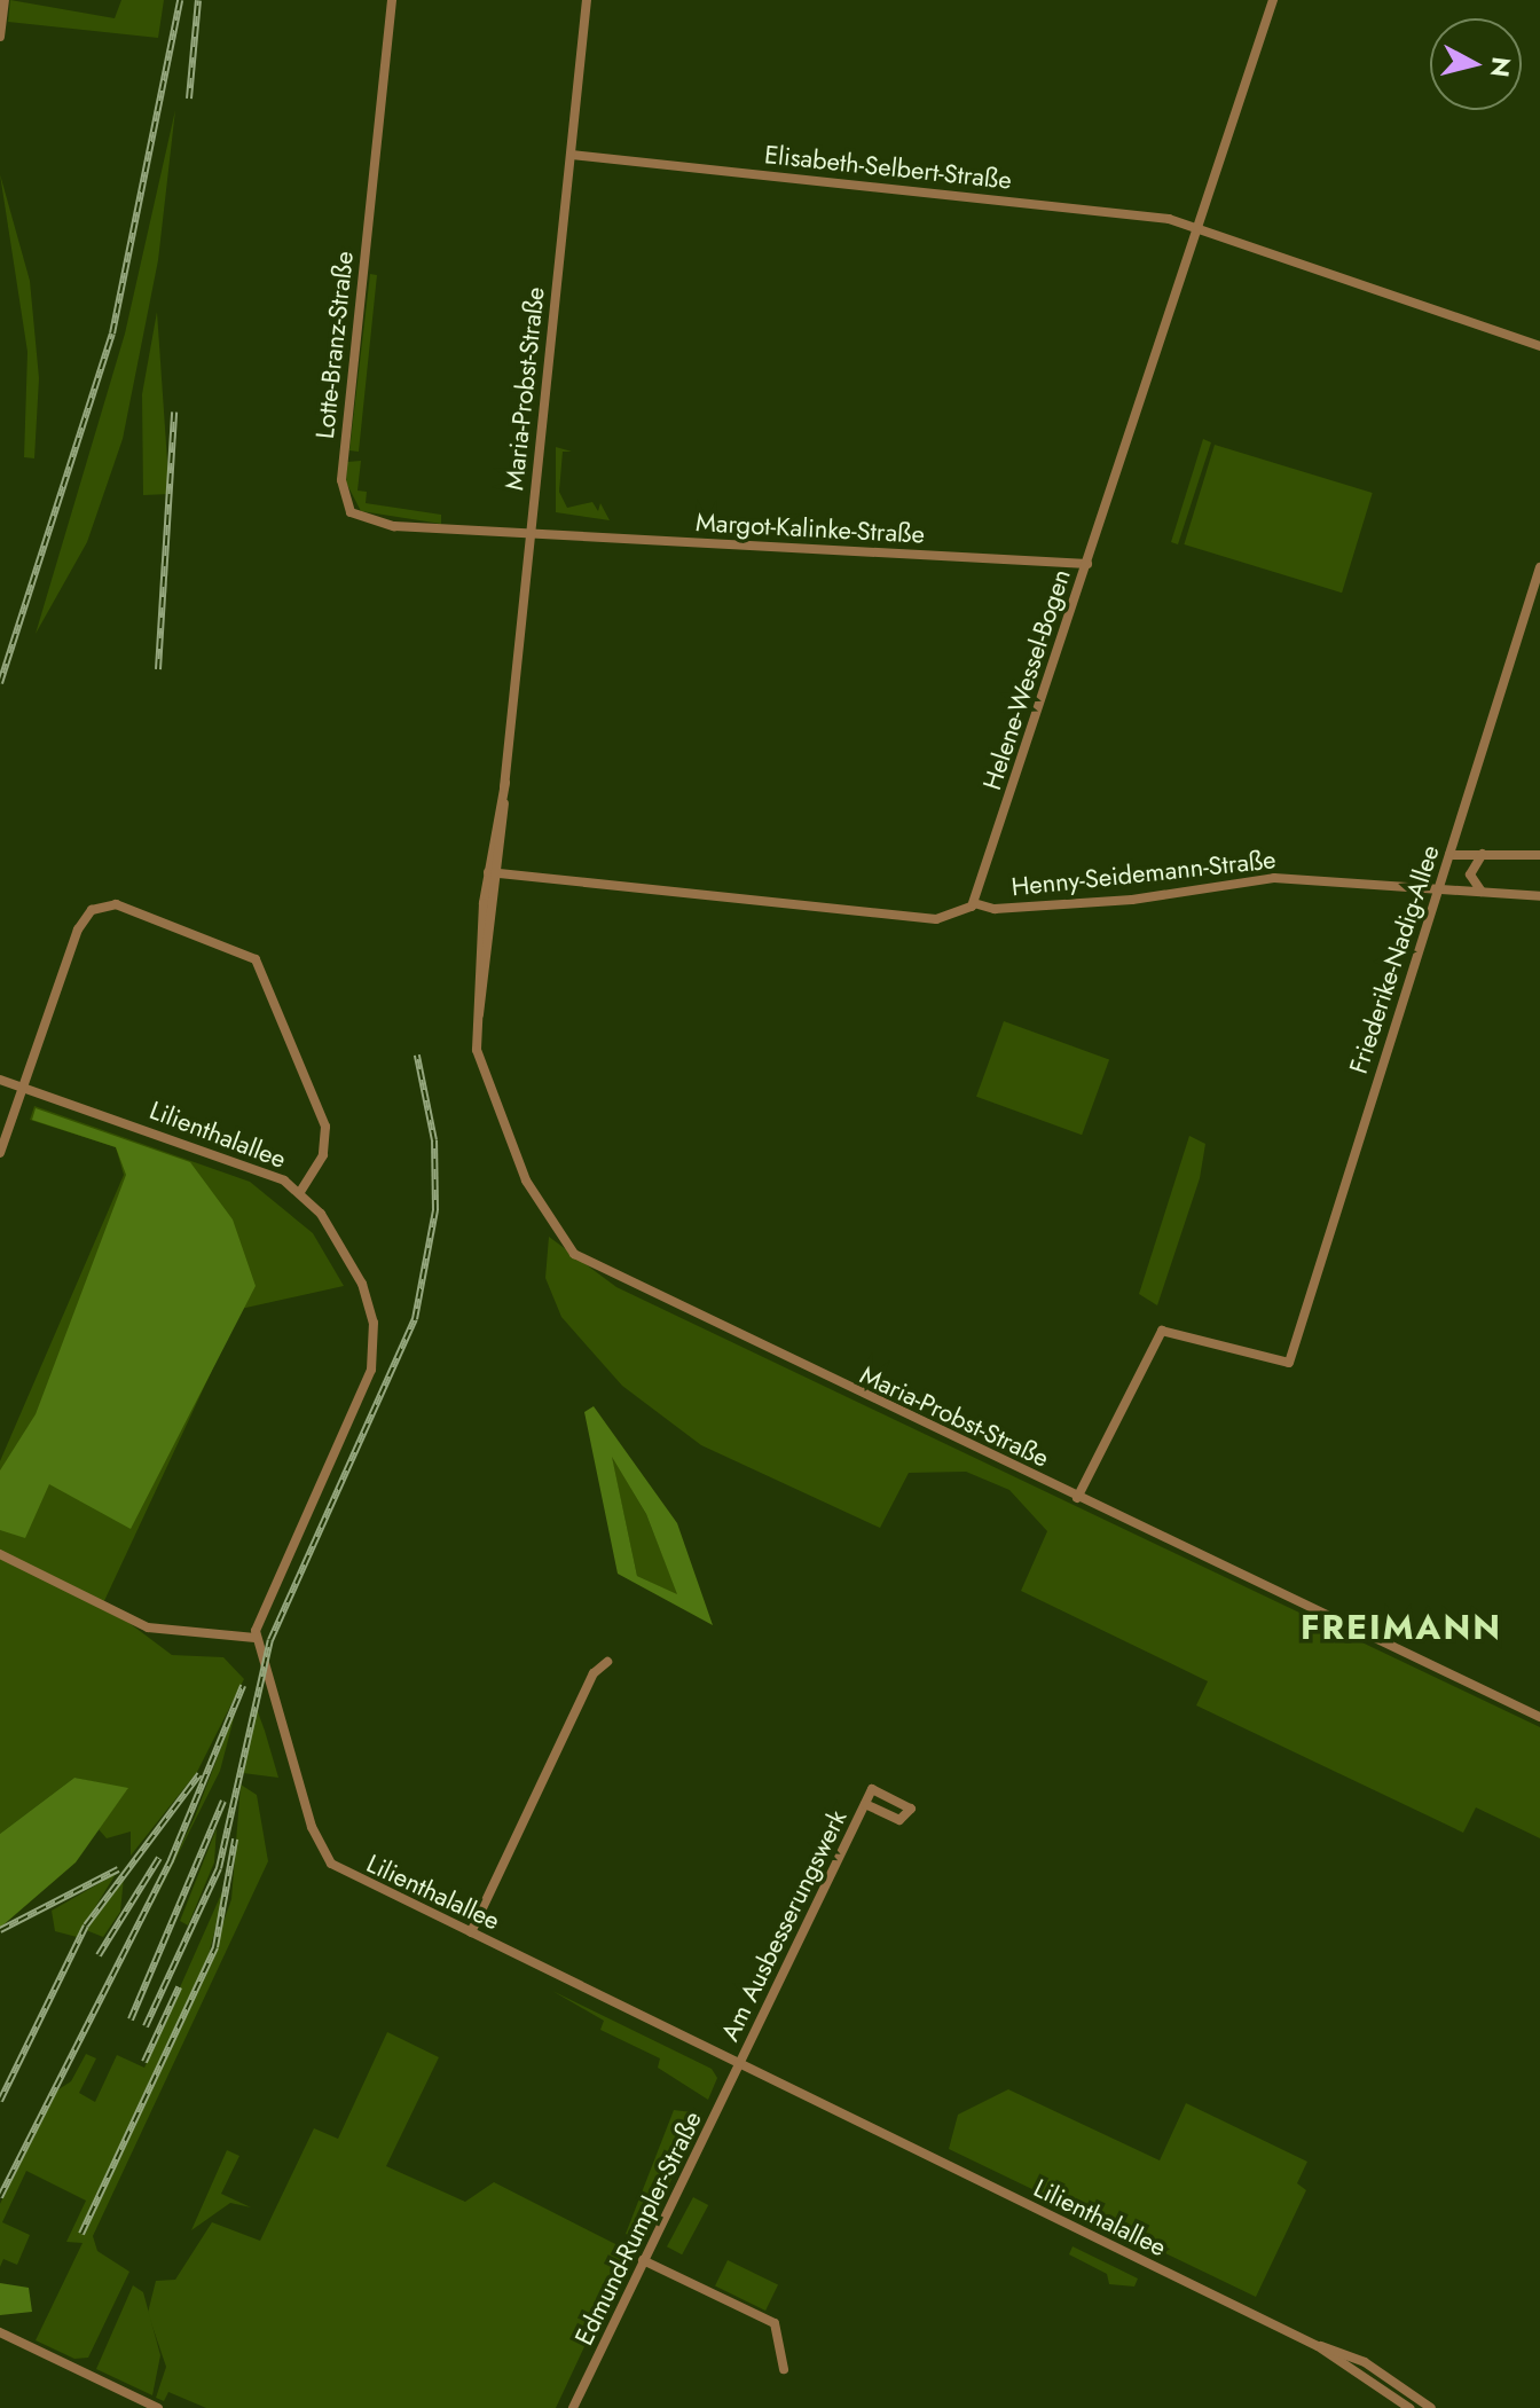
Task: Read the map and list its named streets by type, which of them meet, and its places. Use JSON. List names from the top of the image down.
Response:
{
  "streets": {
    "street": [
      "Elisabeth-Selbert-Straße",
      "Lotte-Branz-Straße",
      "Maria-Probst-Straße",
      "Margot-Kalinke-Straße",
      "Helene-Wessel-Bogen",
      "Henny-Seidemann-Straße",
      "Friederike-Nadig-Allee",
      "Lilienthalallee",
      "Am Ausbesserungswerk",
      "Edmund-Rumpler-Straße"
    ]
  },
  "crossings": [
    ["Elisabeth-Selbert-Straße", "Maria-Probst-Straße"],
    ["Elisabeth-Selbert-Straße", "Helene-Wessel-Bogen"],
    ["Lotte-Branz-Straße", "Maria-Probst-Straße"],
    ["Lotte-Branz-Straße", "Margot-Kalinke-Straße"],
    ["Maria-Probst-Straße", "Margot-Kalinke-Straße"],
    ["Maria-Probst-Straße", "Friederike-Nadig-Allee"],
    ["Margot-Kalinke-Straße", "Helene-Wessel-Bogen"],
    ["Helene-Wessel-Bogen", "Henny-Seidemann-Straße"],
    ["Henny-Seidemann-Straße", "Friederike-Nadig-Allee"],
    ["Lilienthalallee", "Am Ausbesserungswerk"],
    ["Lilienthalallee", "Edmund-Rumpler-Straße"],
    ["Am Ausbesserungswerk", "Edmund-Rumpler-Straße"]
  ],
  "districts": ["FREIMANN"],
  "north": "right"
}
